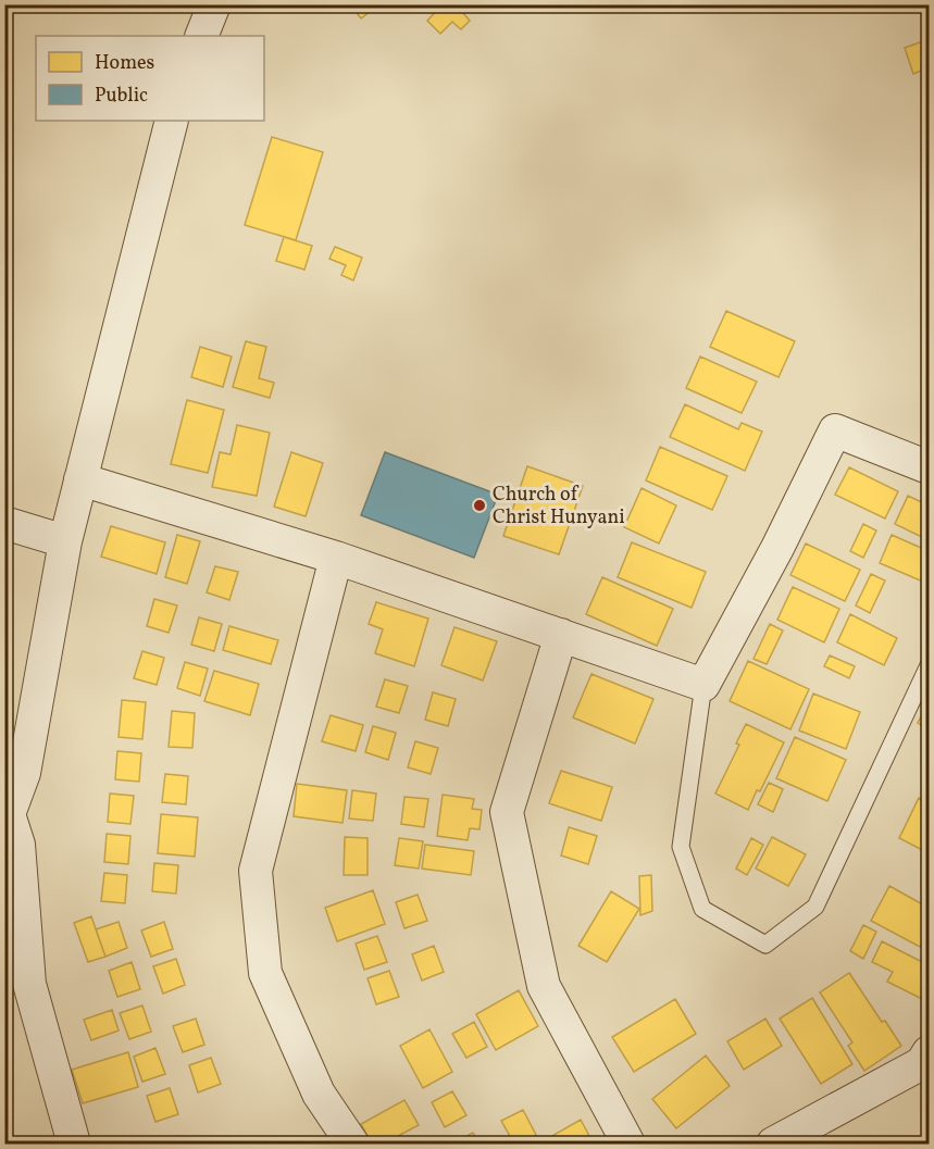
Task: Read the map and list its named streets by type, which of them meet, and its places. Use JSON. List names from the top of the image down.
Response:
{
  "places": ["Church of Christ Hunyani"],
  "legend": ["Homes", "Public"]
}
